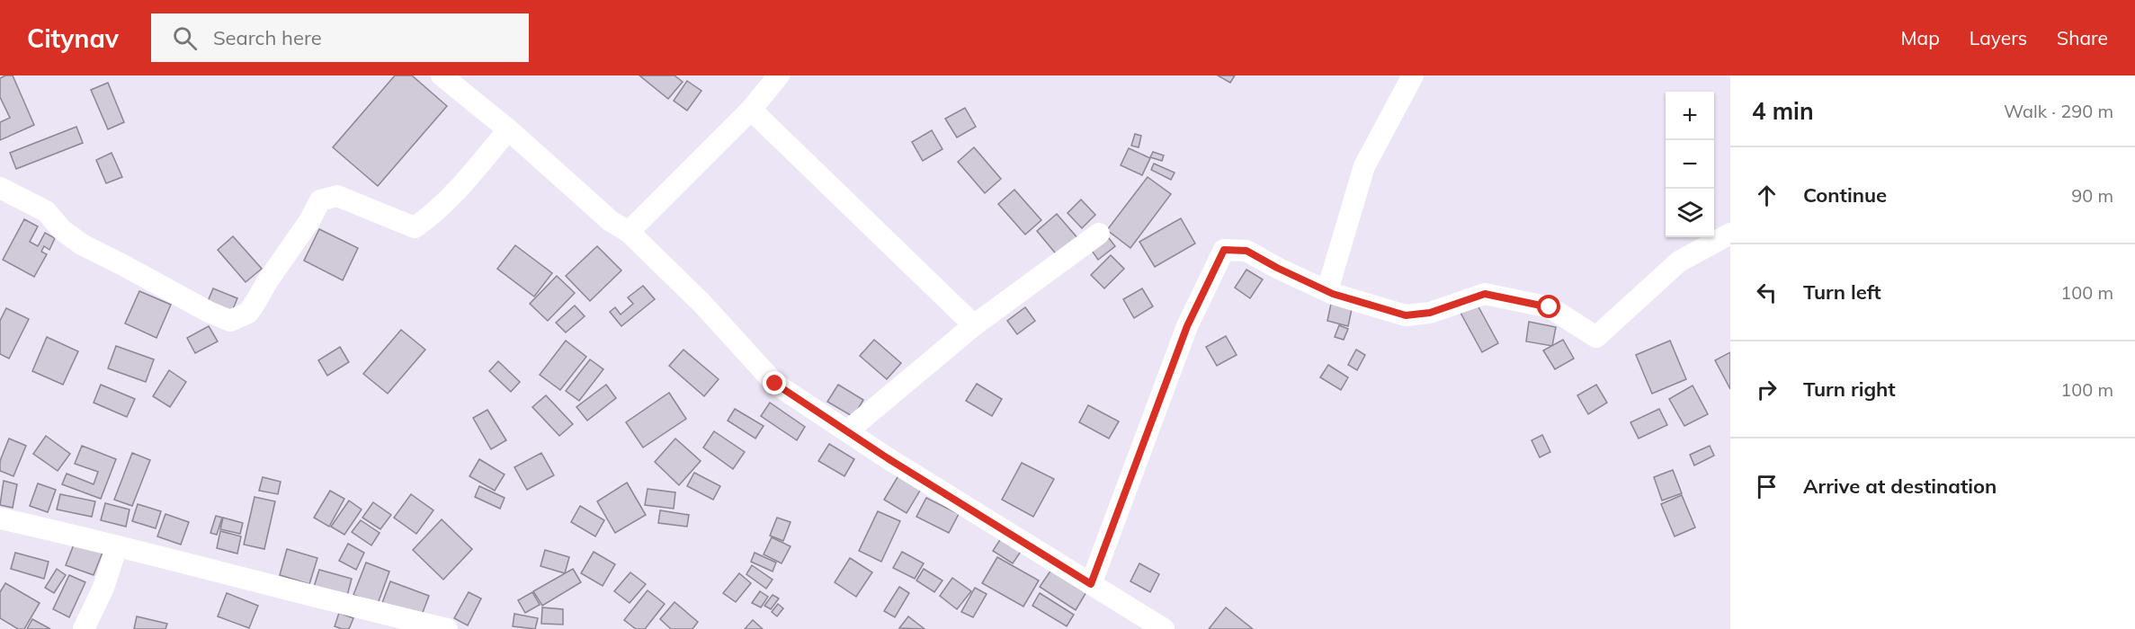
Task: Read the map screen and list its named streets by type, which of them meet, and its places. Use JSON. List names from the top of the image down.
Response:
{
  "page": {
    "header": "Citynav",
    "search": "Search here",
    "nav": ["Map", "Layers", "Share"],
    "heading": ["4 min", "Walk · 290 m"],
    "map_buttons": ["+", "−"],
    "list": [
      ["Continue", "90 m"],
      ["Turn left", "100 m"],
      ["Turn right", "100 m"],
      "Arrive at destination"
    ]
  }
}
